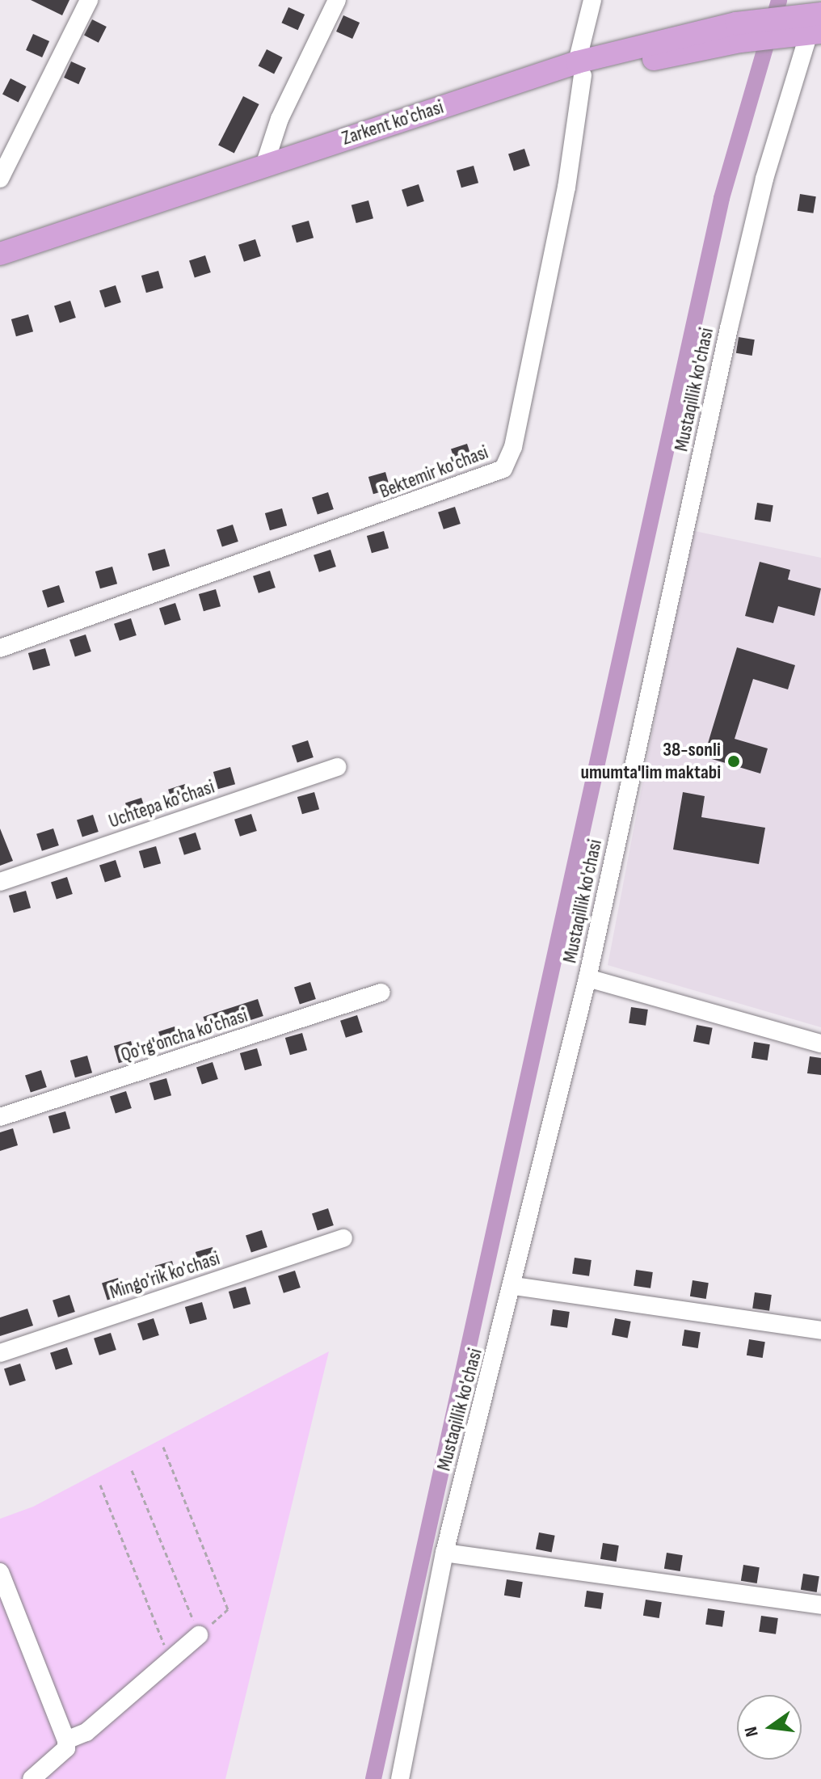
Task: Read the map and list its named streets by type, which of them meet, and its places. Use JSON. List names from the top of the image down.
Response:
{
  "streets": {
    "main road": ["Zarkent ko'chasi"],
    "street": [
      "Mustaqillik ko'chasi",
      "Bektemir ko'chasi",
      "Uchtepa ko'chasi",
      "Qo'rg'oncha ko'chasi",
      "Mingo'rik ko'chasi"
    ]
  },
  "crossings": [
    ["Zarkent ko'chasi", "Mustaqillik ko'chasi"],
    ["Zarkent ko'chasi", "Bektemir ko'chasi"]
  ],
  "places": ["38-sonli umumta'lim maktabi"],
  "north": "left"
}
